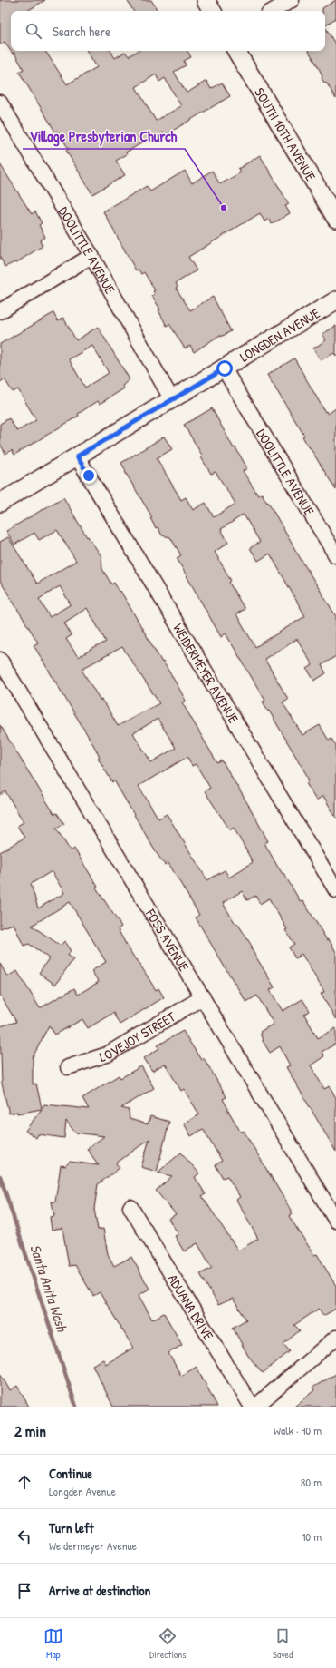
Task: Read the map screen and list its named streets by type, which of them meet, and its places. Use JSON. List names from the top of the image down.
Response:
{
  "streets": {
    "street": [
      "SOUTH 10TH AVENUE",
      "DOOLITTLE AVENUE",
      "LONGDEN AVENUE",
      "WEIDERMEYER AVENUE",
      "FOSS AVENUE",
      "LOVEJOY STREET",
      "ADUANA DRIVE"
    ]
  },
  "crossings": [
    ["DOOLITTLE AVENUE", "LONGDEN AVENUE"],
    ["LONGDEN AVENUE", "WEIDERMEYER AVENUE"],
    ["FOSS AVENUE", "LOVEJOY STREET"]
  ],
  "water": ["Santa Anita Wash"],
  "places": ["Village Presbyterian Church"],
  "page": {
    "search": "Search here",
    "heading": ["2 min", "Walk · 90 m"],
    "list": [
      ["Continue", "Longden Avenue", "80 m"],
      ["Turn left", "Weidermeyer Avenue", "10 m"],
      "Arrive at destination"
    ],
    "nav": ["Map", "Directions", "Saved"]
  }
}
